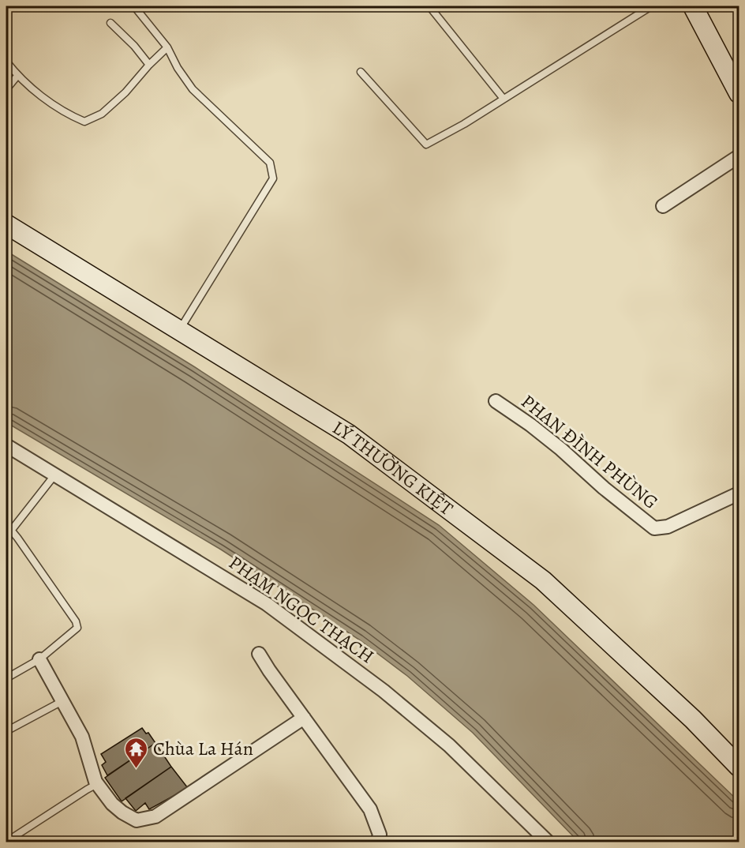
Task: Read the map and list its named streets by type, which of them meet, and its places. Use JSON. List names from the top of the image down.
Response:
{
  "streets": {
    "street": ["PHAN ĐÌNH PHÙNG", "LÝ THƯỜNG KIỆT", "PHẠM NGỌC THẠCH"]
  },
  "places": {
    "temple": ["Chùa La Hán"]
  }
}
